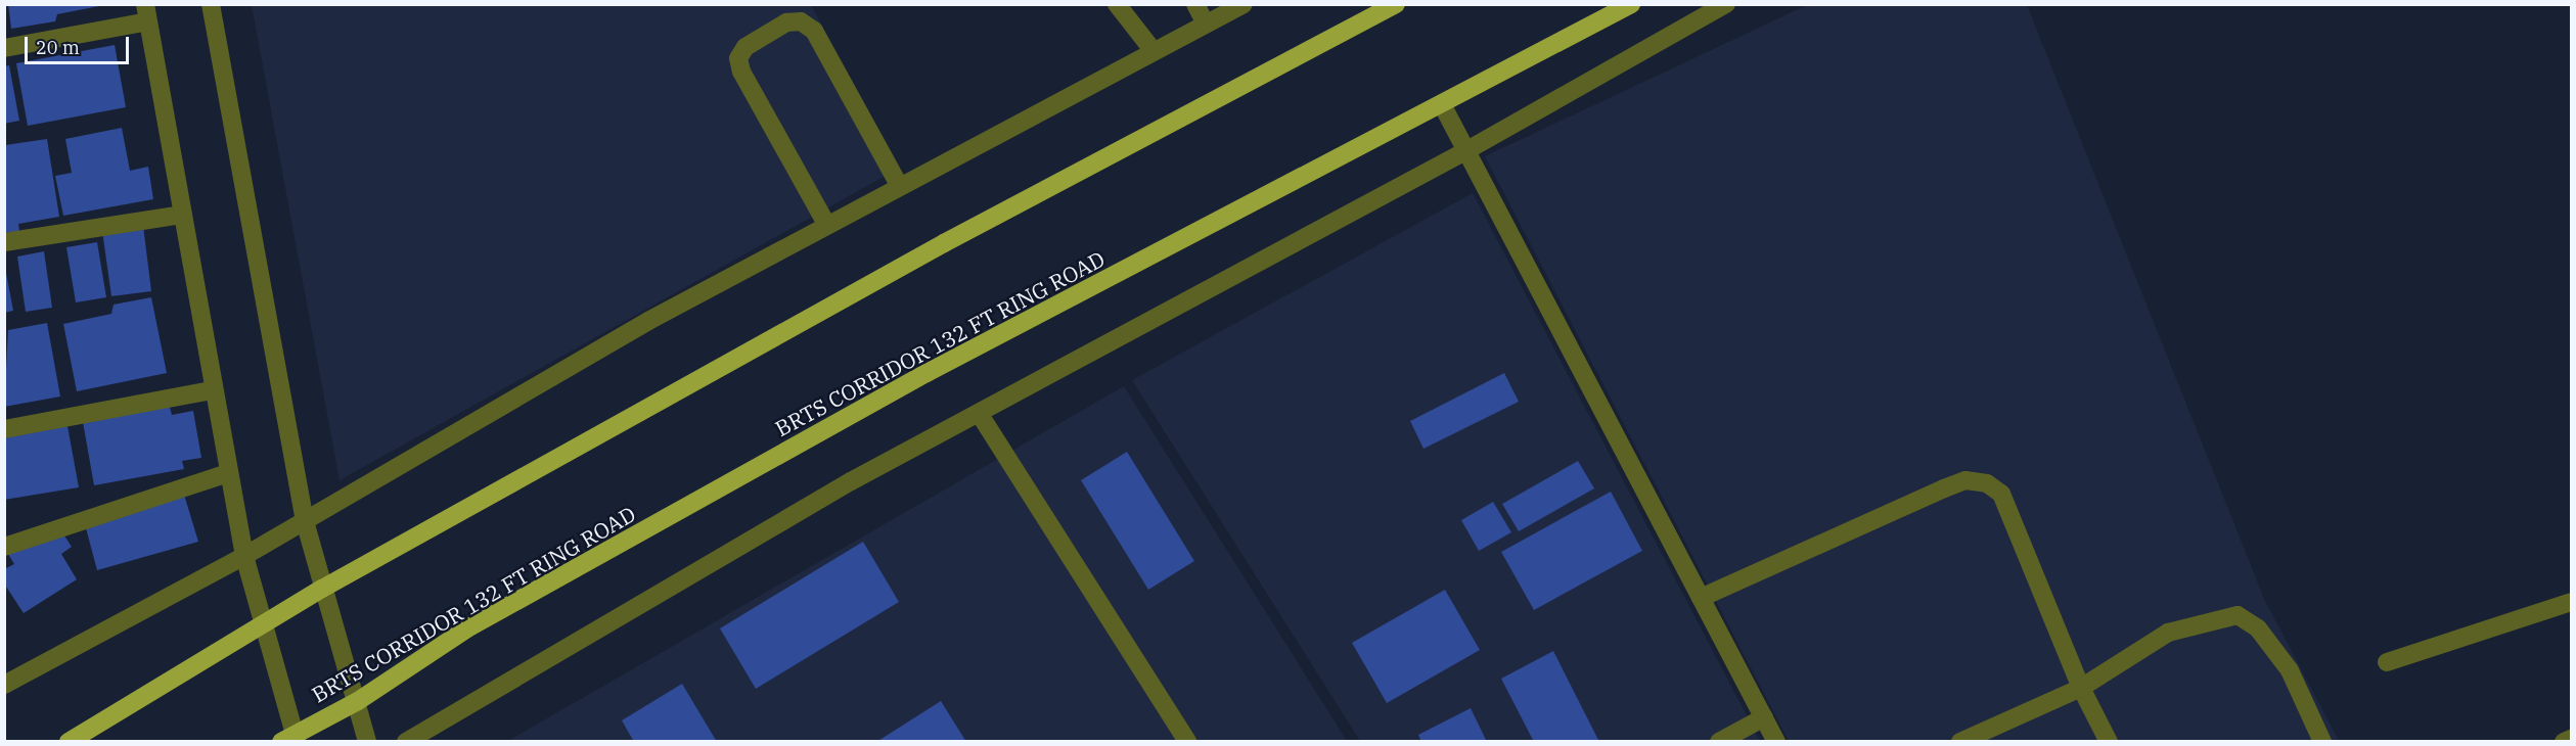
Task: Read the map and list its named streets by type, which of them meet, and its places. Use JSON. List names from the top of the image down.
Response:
{
  "streets": {
    "main road": ["BRTS CORRIDOR 132 FT RING ROAD"]
  },
  "scale_bar": "20 m"
}
